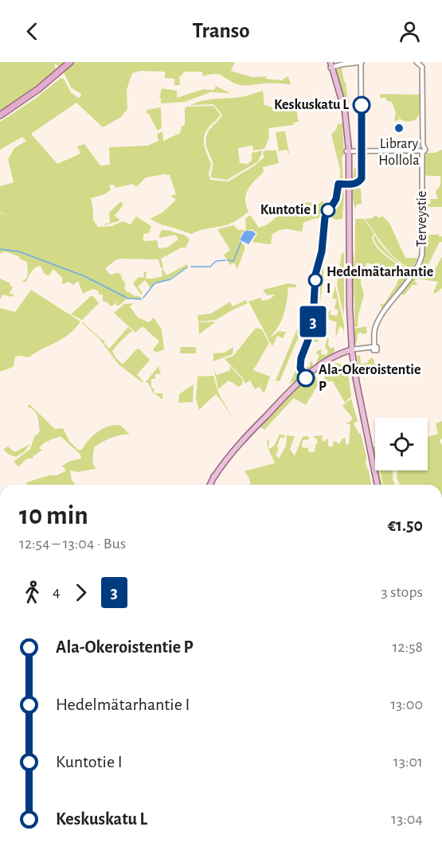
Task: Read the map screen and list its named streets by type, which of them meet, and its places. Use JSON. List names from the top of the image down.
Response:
{
  "streets": {
    "main road": ["Terveystie"]
  },
  "places": [
    "Keskuskatu L",
    "Library Hollola",
    "Kuntotie I",
    "Hedelmätarhantie I",
    "Ala-Okeroistentie P"
  ],
  "lines": ["bus line 3"],
  "page": {
    "header": "Transo",
    "on_map": "3",
    "heading": ["10 min", "12:54 – 13:04 · Bus", "€1.50"],
    "legs": ["4", "3", "3 stops"],
    "list": [
      {
        "name": "Ala-Okeroistentie P",
        "value": "12:58"
      },
      {
        "name": "Hedelmätarhantie I",
        "value": "13:00"
      },
      {
        "name": "Kuntotie I",
        "value": "13:01"
      },
      {
        "name": "Keskuskatu L",
        "value": "13:04"
      }
    ]
  }
}
